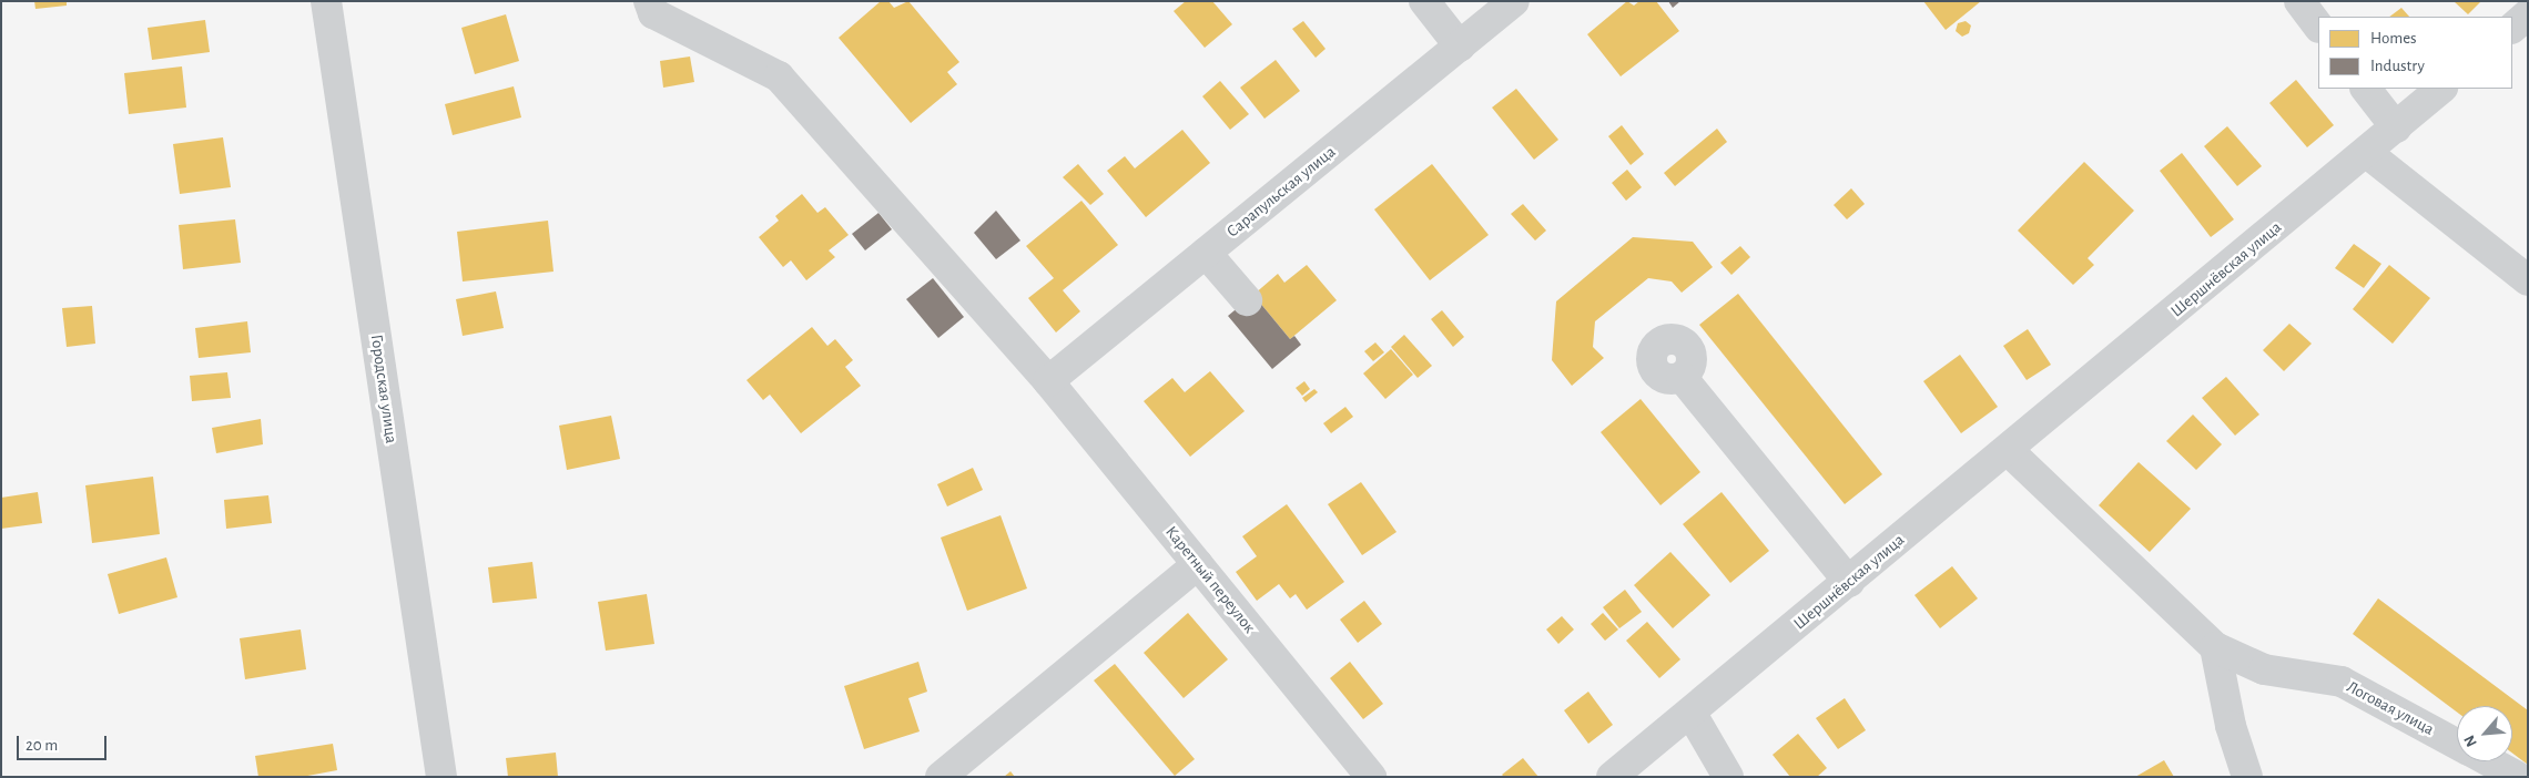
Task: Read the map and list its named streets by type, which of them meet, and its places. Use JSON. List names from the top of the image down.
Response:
{
  "streets": {
    "street": [
      "Сарапульская улица",
      "Шершнёвская улица",
      "Городская улица",
      "Каретный переулок",
      "Логовая улица"
    ]
  },
  "crossings": [
    ["Сарапульская улица", "Каретный переулок"]
  ],
  "legend": ["Homes", "Industry"],
  "scale_bar": "20 m",
  "north": "bottom left"
}
